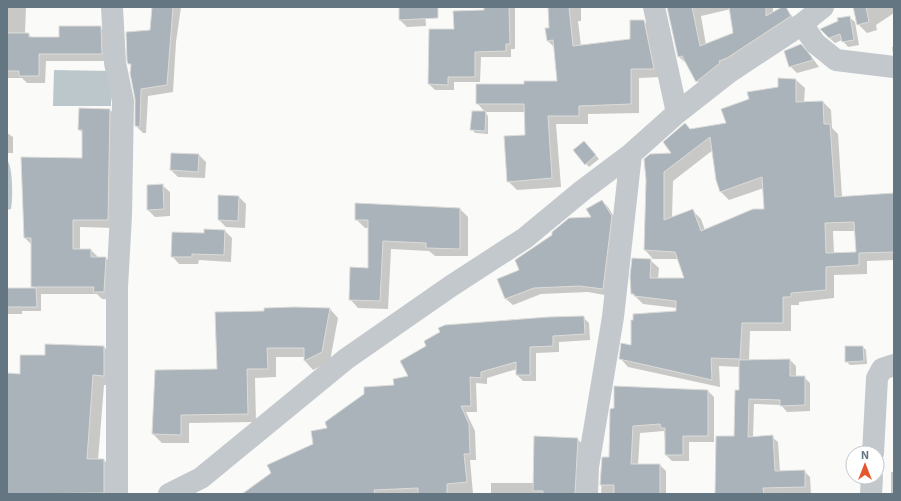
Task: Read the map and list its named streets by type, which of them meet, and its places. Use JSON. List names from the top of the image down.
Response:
{
  "north": "top"
}
